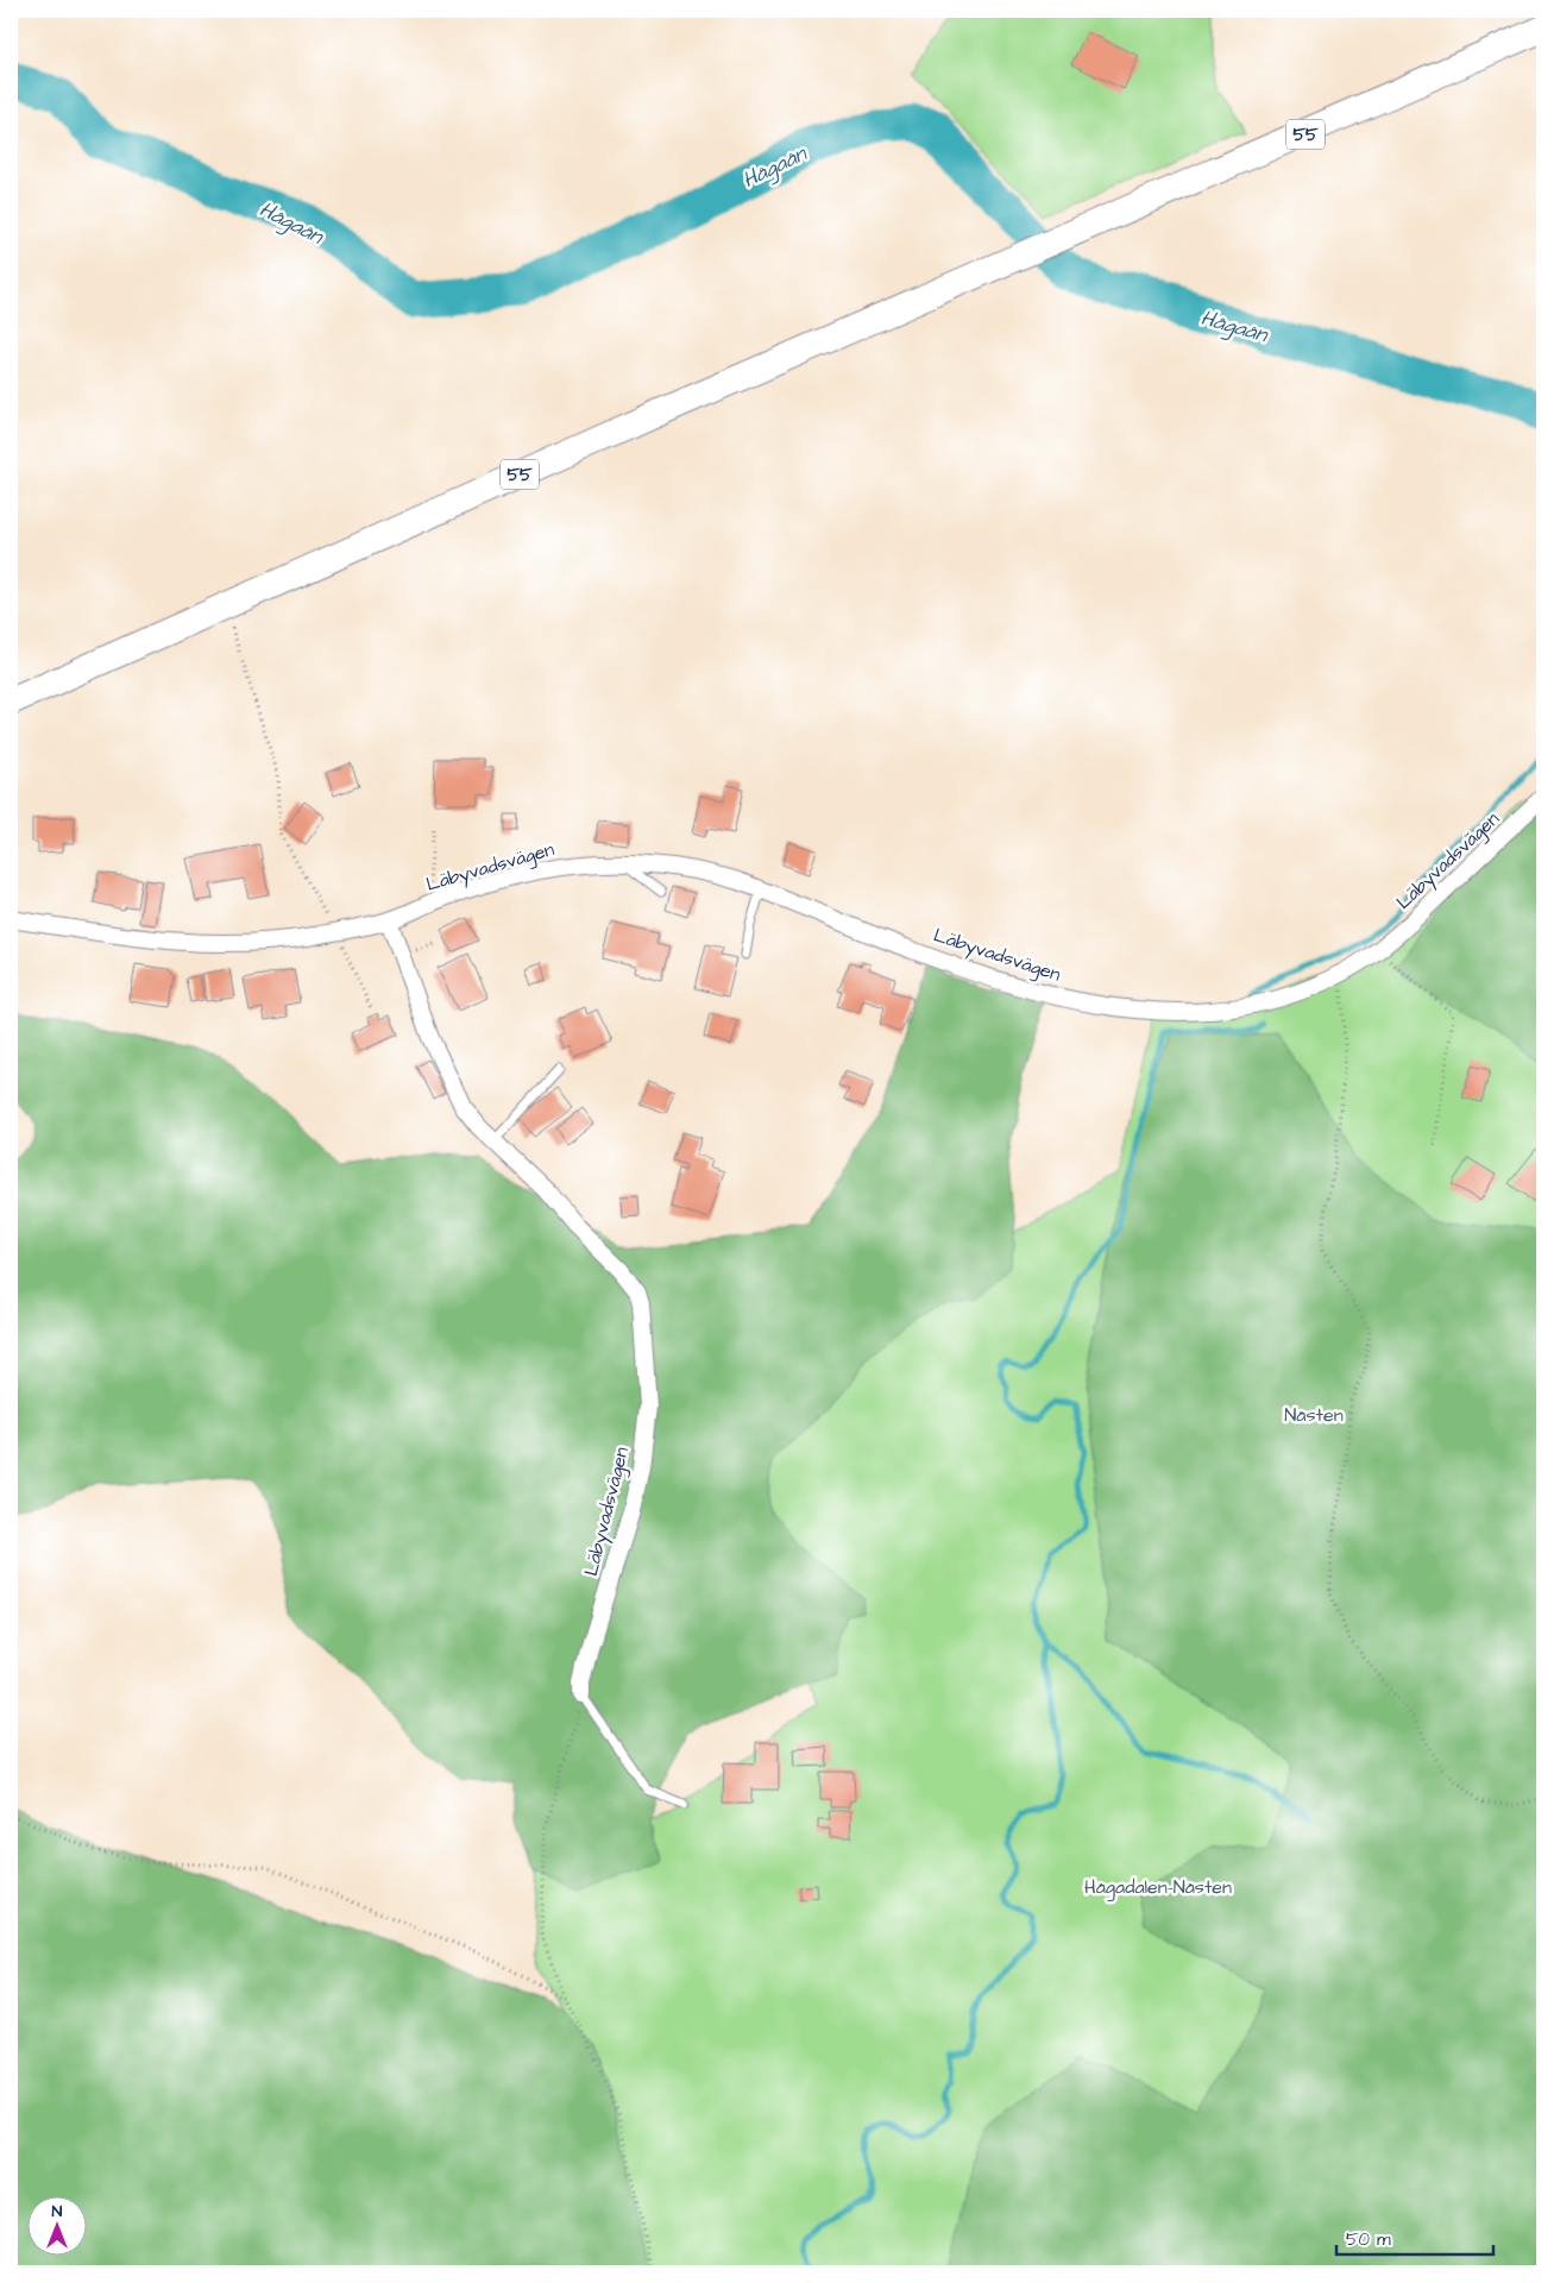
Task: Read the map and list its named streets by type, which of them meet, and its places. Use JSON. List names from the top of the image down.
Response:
{
  "streets": {
    "main road": ["55"],
    "street": ["Läbyvadsvägen"]
  },
  "water": ["Hågaån"],
  "parks": ["Nåsten", "Hågadalen-Nåsten"],
  "scale_bar": "50 m",
  "north": "top"
}
